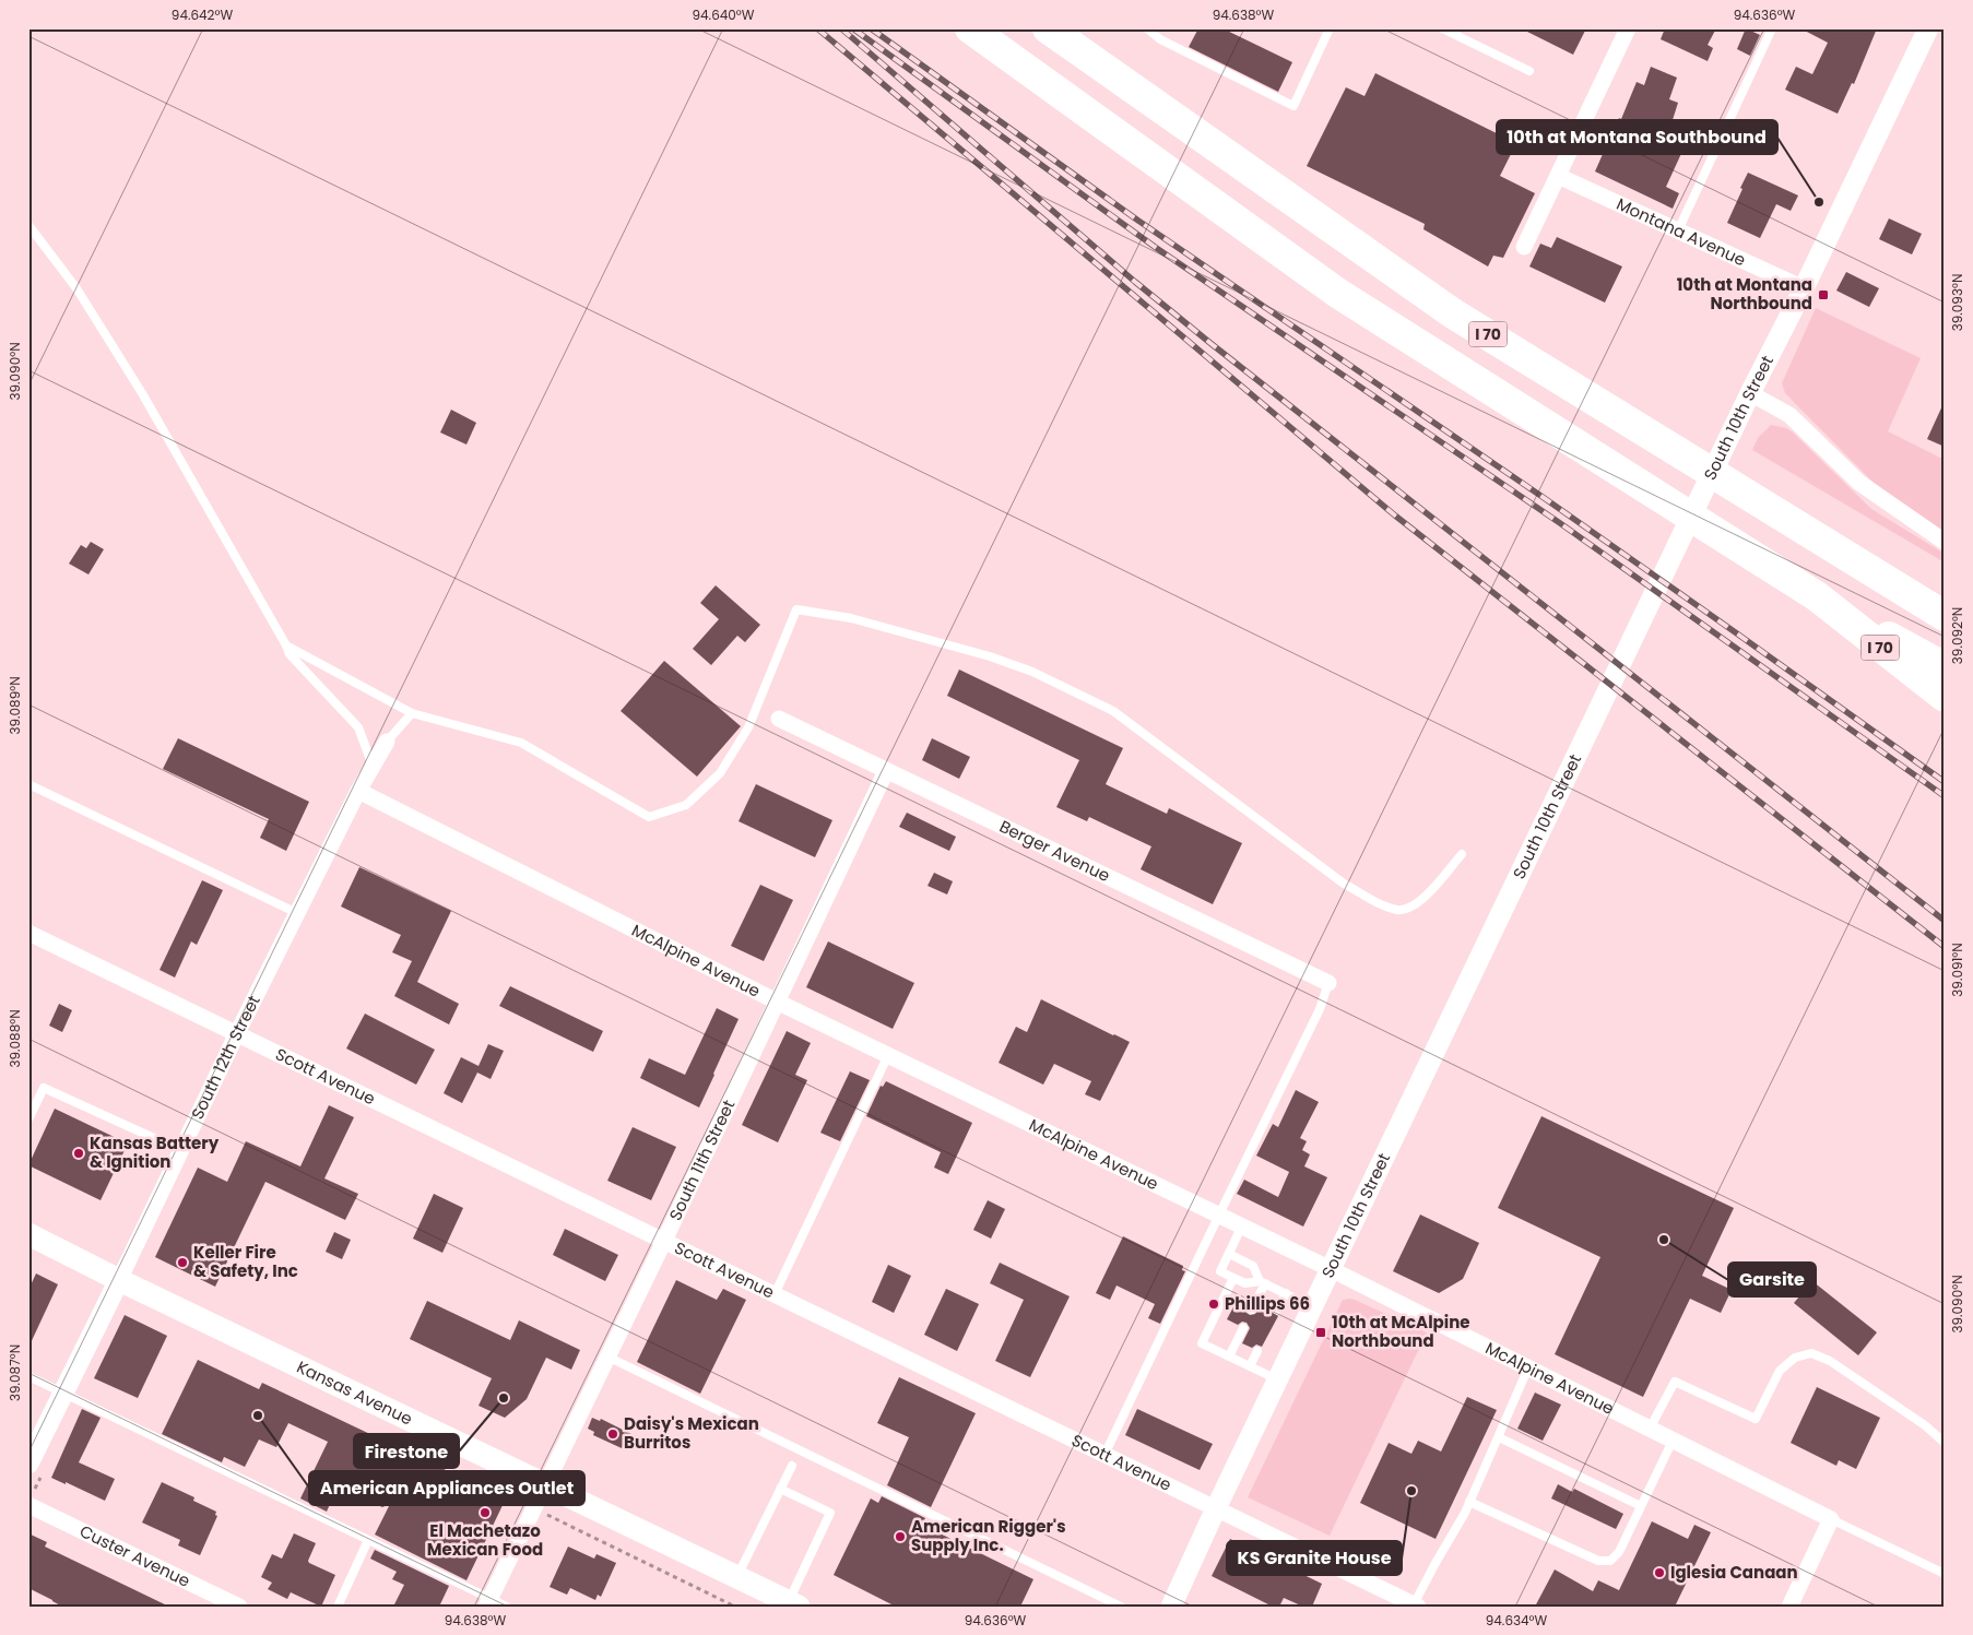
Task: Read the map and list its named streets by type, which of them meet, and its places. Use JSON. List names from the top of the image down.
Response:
{
  "streets": {
    "highway": ["I 70"],
    "main road": ["Kansas Avenue"],
    "street": [
      "Montana Avenue",
      "South 10th Street",
      "Berger Avenue",
      "McAlpine Avenue",
      "South 12th Street",
      "Scott Avenue",
      "South 11th Street",
      "Custer Avenue"
    ]
  },
  "crossings": [
    ["Montana Avenue", "South 10th Street"],
    ["South 10th Street", "McAlpine Avenue"],
    ["South 10th Street", "Scott Avenue"],
    ["Berger Avenue", "South 11th Street"],
    ["McAlpine Avenue", "South 12th Street"],
    ["McAlpine Avenue", "South 11th Street"],
    ["South 12th Street", "Scott Avenue"],
    ["South 12th Street", "Kansas Avenue"],
    ["Scott Avenue", "South 11th Street"],
    ["South 11th Street", "Kansas Avenue"]
  ],
  "places": {
    "other": [
      "10th at Montana Southbound",
      "Kansas Battery & Ignition",
      "Garsite",
      "Keller Fire & Safety, Inc",
      "Phillips 66",
      "Firestone",
      "American Appliances Outlet",
      "Daisy's Mexican Burritos",
      "KS Granite House",
      "El Machetazo Mexican Food",
      "American Rigger's Supply Inc.",
      "Iglesia Canaan"
    ],
    "transit": ["10th at Montana Northbound", "10th at McAlpine Northbound"]
  },
  "coordinates": [
    "94.642°W",
    "94.640°W",
    "94.638°W",
    "94.636°W",
    "39.093°N",
    "39.090°N",
    "39.092°N",
    "39.089°N",
    "39.091°N",
    "39.088°N",
    "39.087°N",
    "94.634°W"
  ]
}
